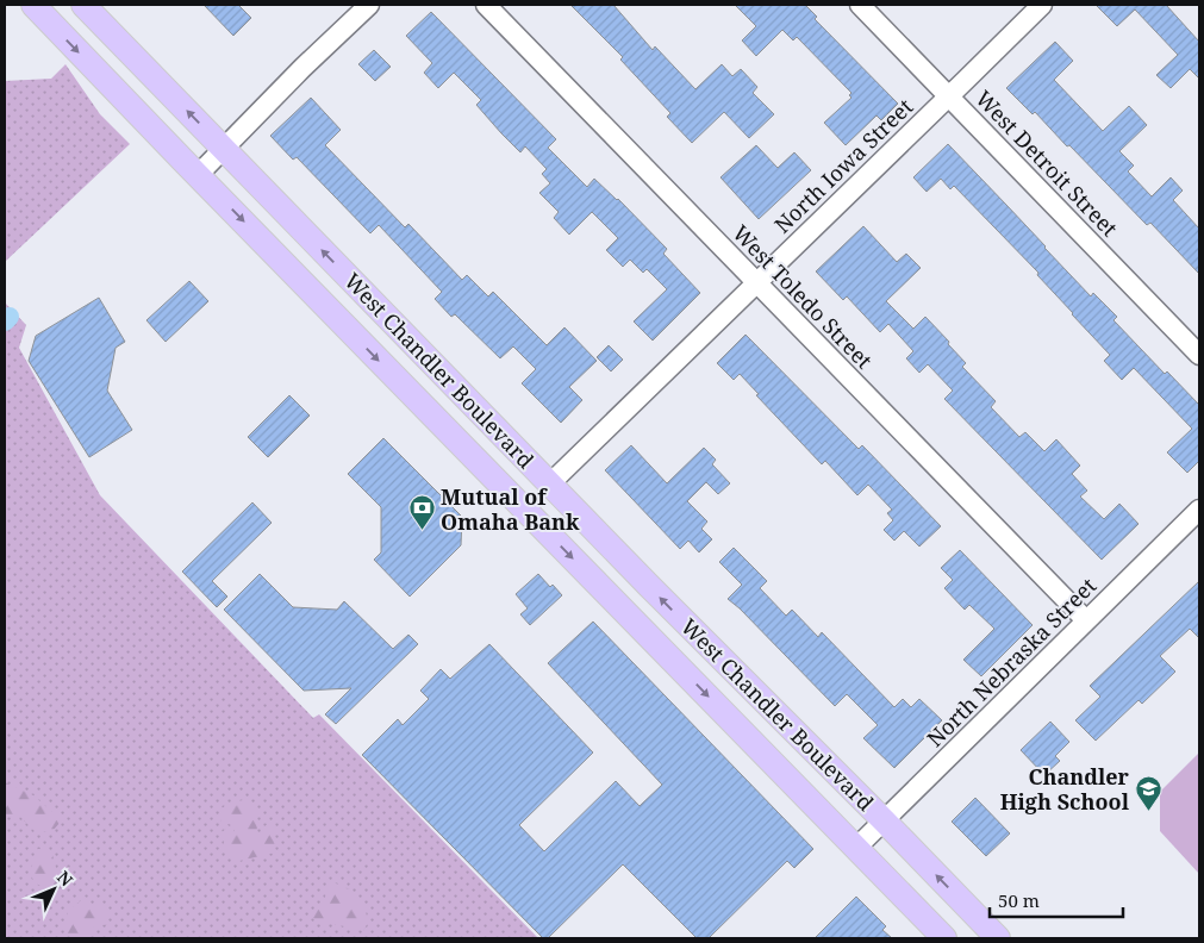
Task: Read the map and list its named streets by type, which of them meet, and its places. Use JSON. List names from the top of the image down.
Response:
{
  "streets": {
    "main road": ["West Chandler Boulevard"],
    "street": [
      "West Detroit Street",
      "North Iowa Street",
      "West Toledo Street",
      "North Nebraska Street"
    ]
  },
  "crossings": [
    ["West Detroit Street", "North Iowa Street"],
    ["North Iowa Street", "West Toledo Street"],
    ["North Iowa Street", "West Chandler Boulevard"],
    ["West Toledo Street", "North Nebraska Street"],
    ["West Chandler Boulevard", "North Nebraska Street"]
  ],
  "places": {
    "bank": ["Mutual of Omaha Bank"],
    "school or university": ["Chandler High School"]
  },
  "scale_bar": "50 m",
  "north": "top right"
}
